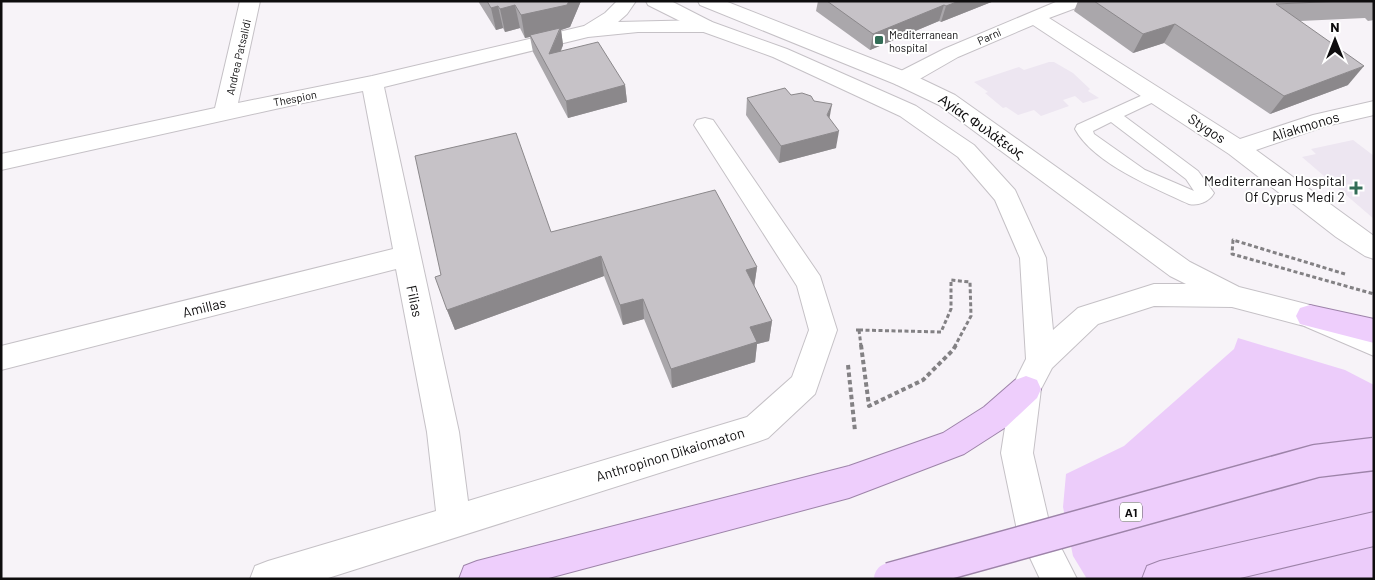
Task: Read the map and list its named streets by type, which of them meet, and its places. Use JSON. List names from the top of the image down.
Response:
{
  "streets": {
    "highway": ["A1"],
    "street": [
      "Parni",
      "Andrea Patsalidi",
      "Thespion",
      "Αγίας Φυλάξεως",
      "Aliakmonos",
      "Stygos",
      "Filias",
      "Amillas",
      "Anthropinon Dikaiomaton"
    ]
  },
  "crossings": [
    ["Parni", "Αγίας Φυλάξεως"],
    ["Parni", "Stygos"],
    ["Andrea Patsalidi", "Thespion"],
    ["Thespion", "Filias"],
    ["Aliakmonos", "Stygos"],
    ["Filias", "Amillas"],
    ["Filias", "Anthropinon Dikaiomaton"]
  ],
  "places": {
    "transit": ["Mediterranean hospital"],
    "health": ["Mediterranean Hospital Of Cyprus Medi 2"]
  },
  "north": "top"
}
